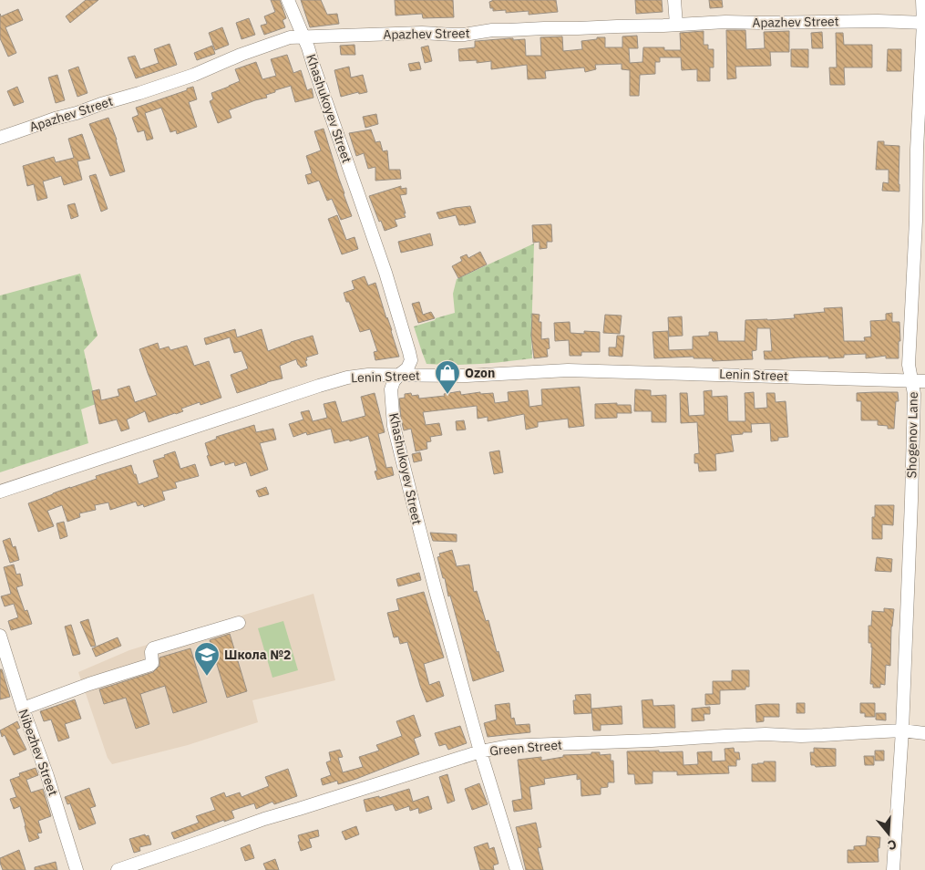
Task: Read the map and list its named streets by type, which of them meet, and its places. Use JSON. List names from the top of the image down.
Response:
{
  "streets": {
    "street": [
      "Apazhev Street",
      "Khashukoyev Street",
      "Lenin Street",
      "Shogenov Lane",
      "Green Street",
      "Nibezhev Street"
    ]
  },
  "crossings": [
    ["Apazhev Street", "Khashukoyev Street"],
    ["Apazhev Street", "Shogenov Lane"],
    ["Khashukoyev Street", "Lenin Street"],
    ["Khashukoyev Street", "Green Street"],
    ["Lenin Street", "Shogenov Lane"],
    ["Shogenov Lane", "Green Street"]
  ],
  "places": {
    "shop": ["Ozon"],
    "school or university": ["Школа №2"]
  },
  "north": "bottom"
}
